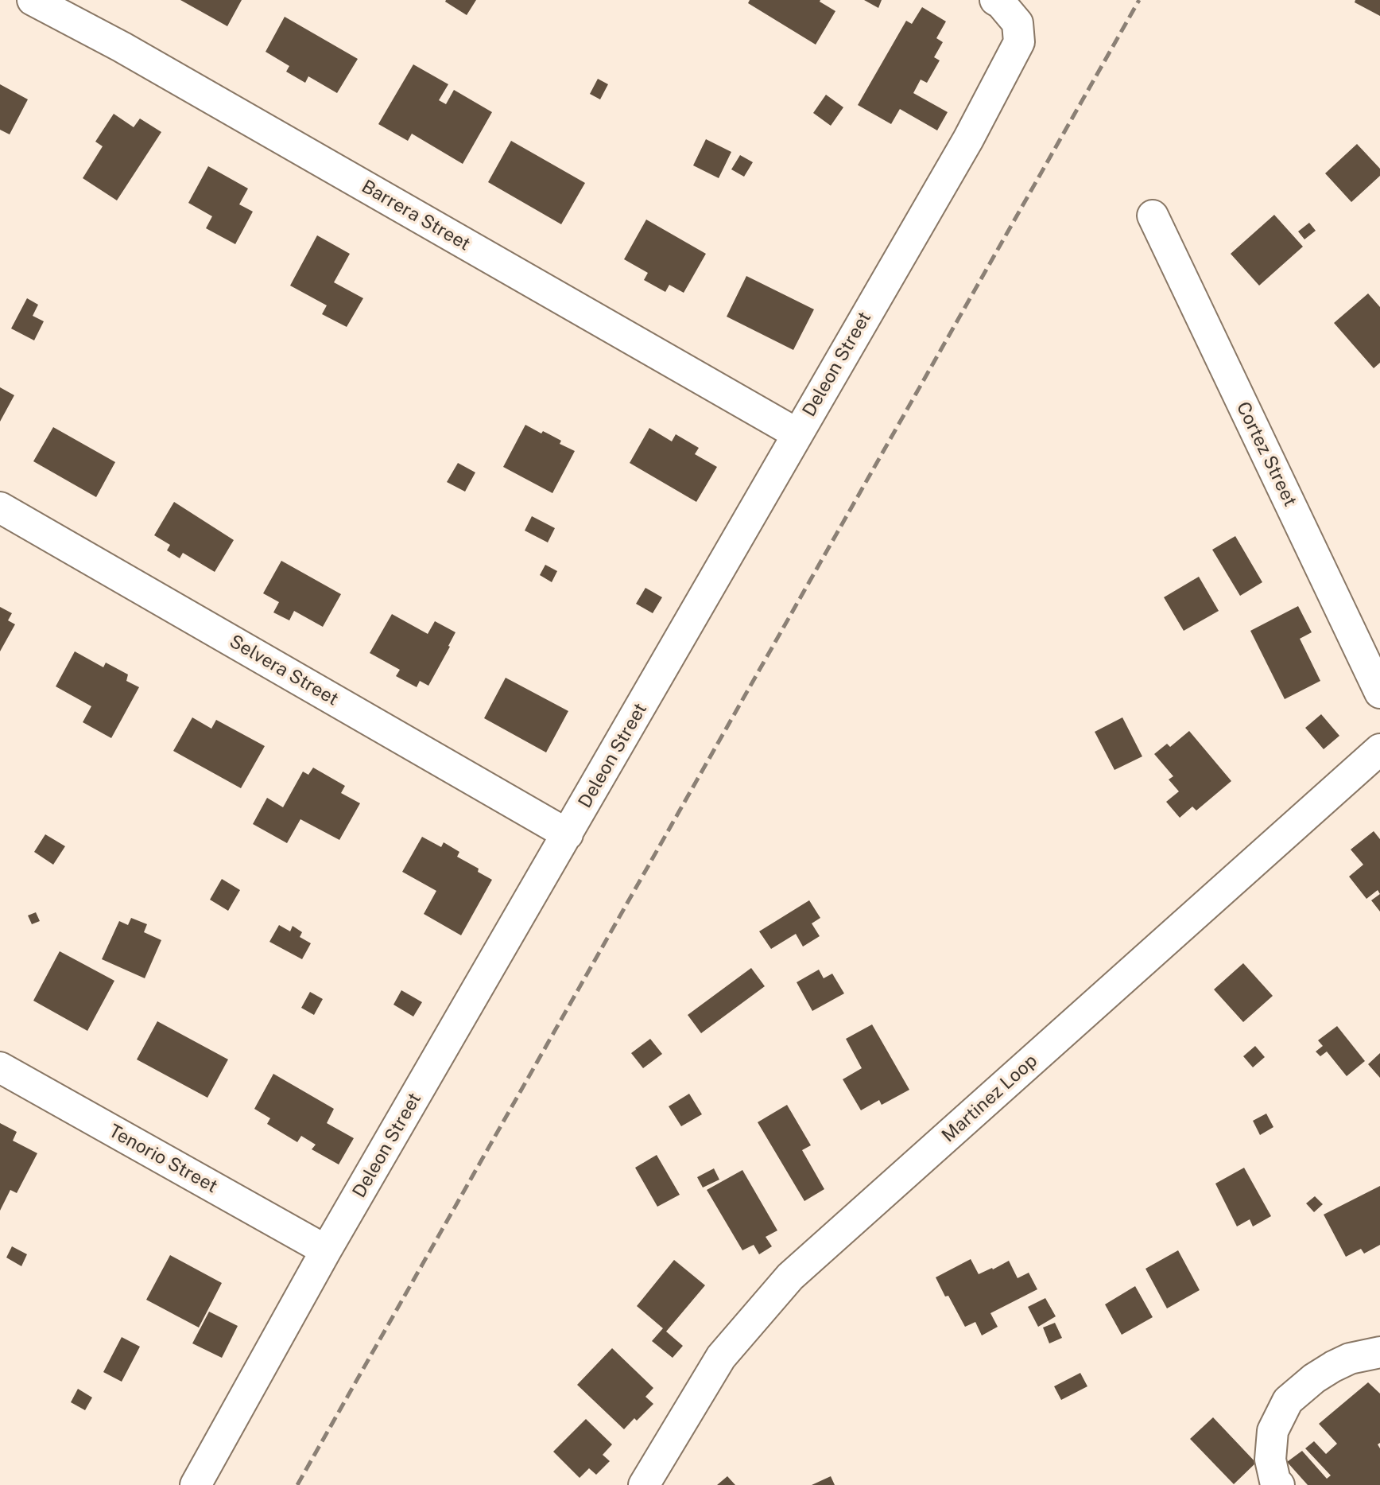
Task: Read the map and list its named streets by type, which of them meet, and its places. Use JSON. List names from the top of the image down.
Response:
{
  "streets": {
    "street": [
      "Barrera Street",
      "Deleon Street",
      "Cortez Street",
      "Selvera Street",
      "Martinez Loop",
      "Tenorio Street"
    ]
  },
  "crossings": [
    ["Barrera Street", "Deleon Street"],
    ["Deleon Street", "Selvera Street"],
    ["Deleon Street", "Tenorio Street"]
  ]
}
